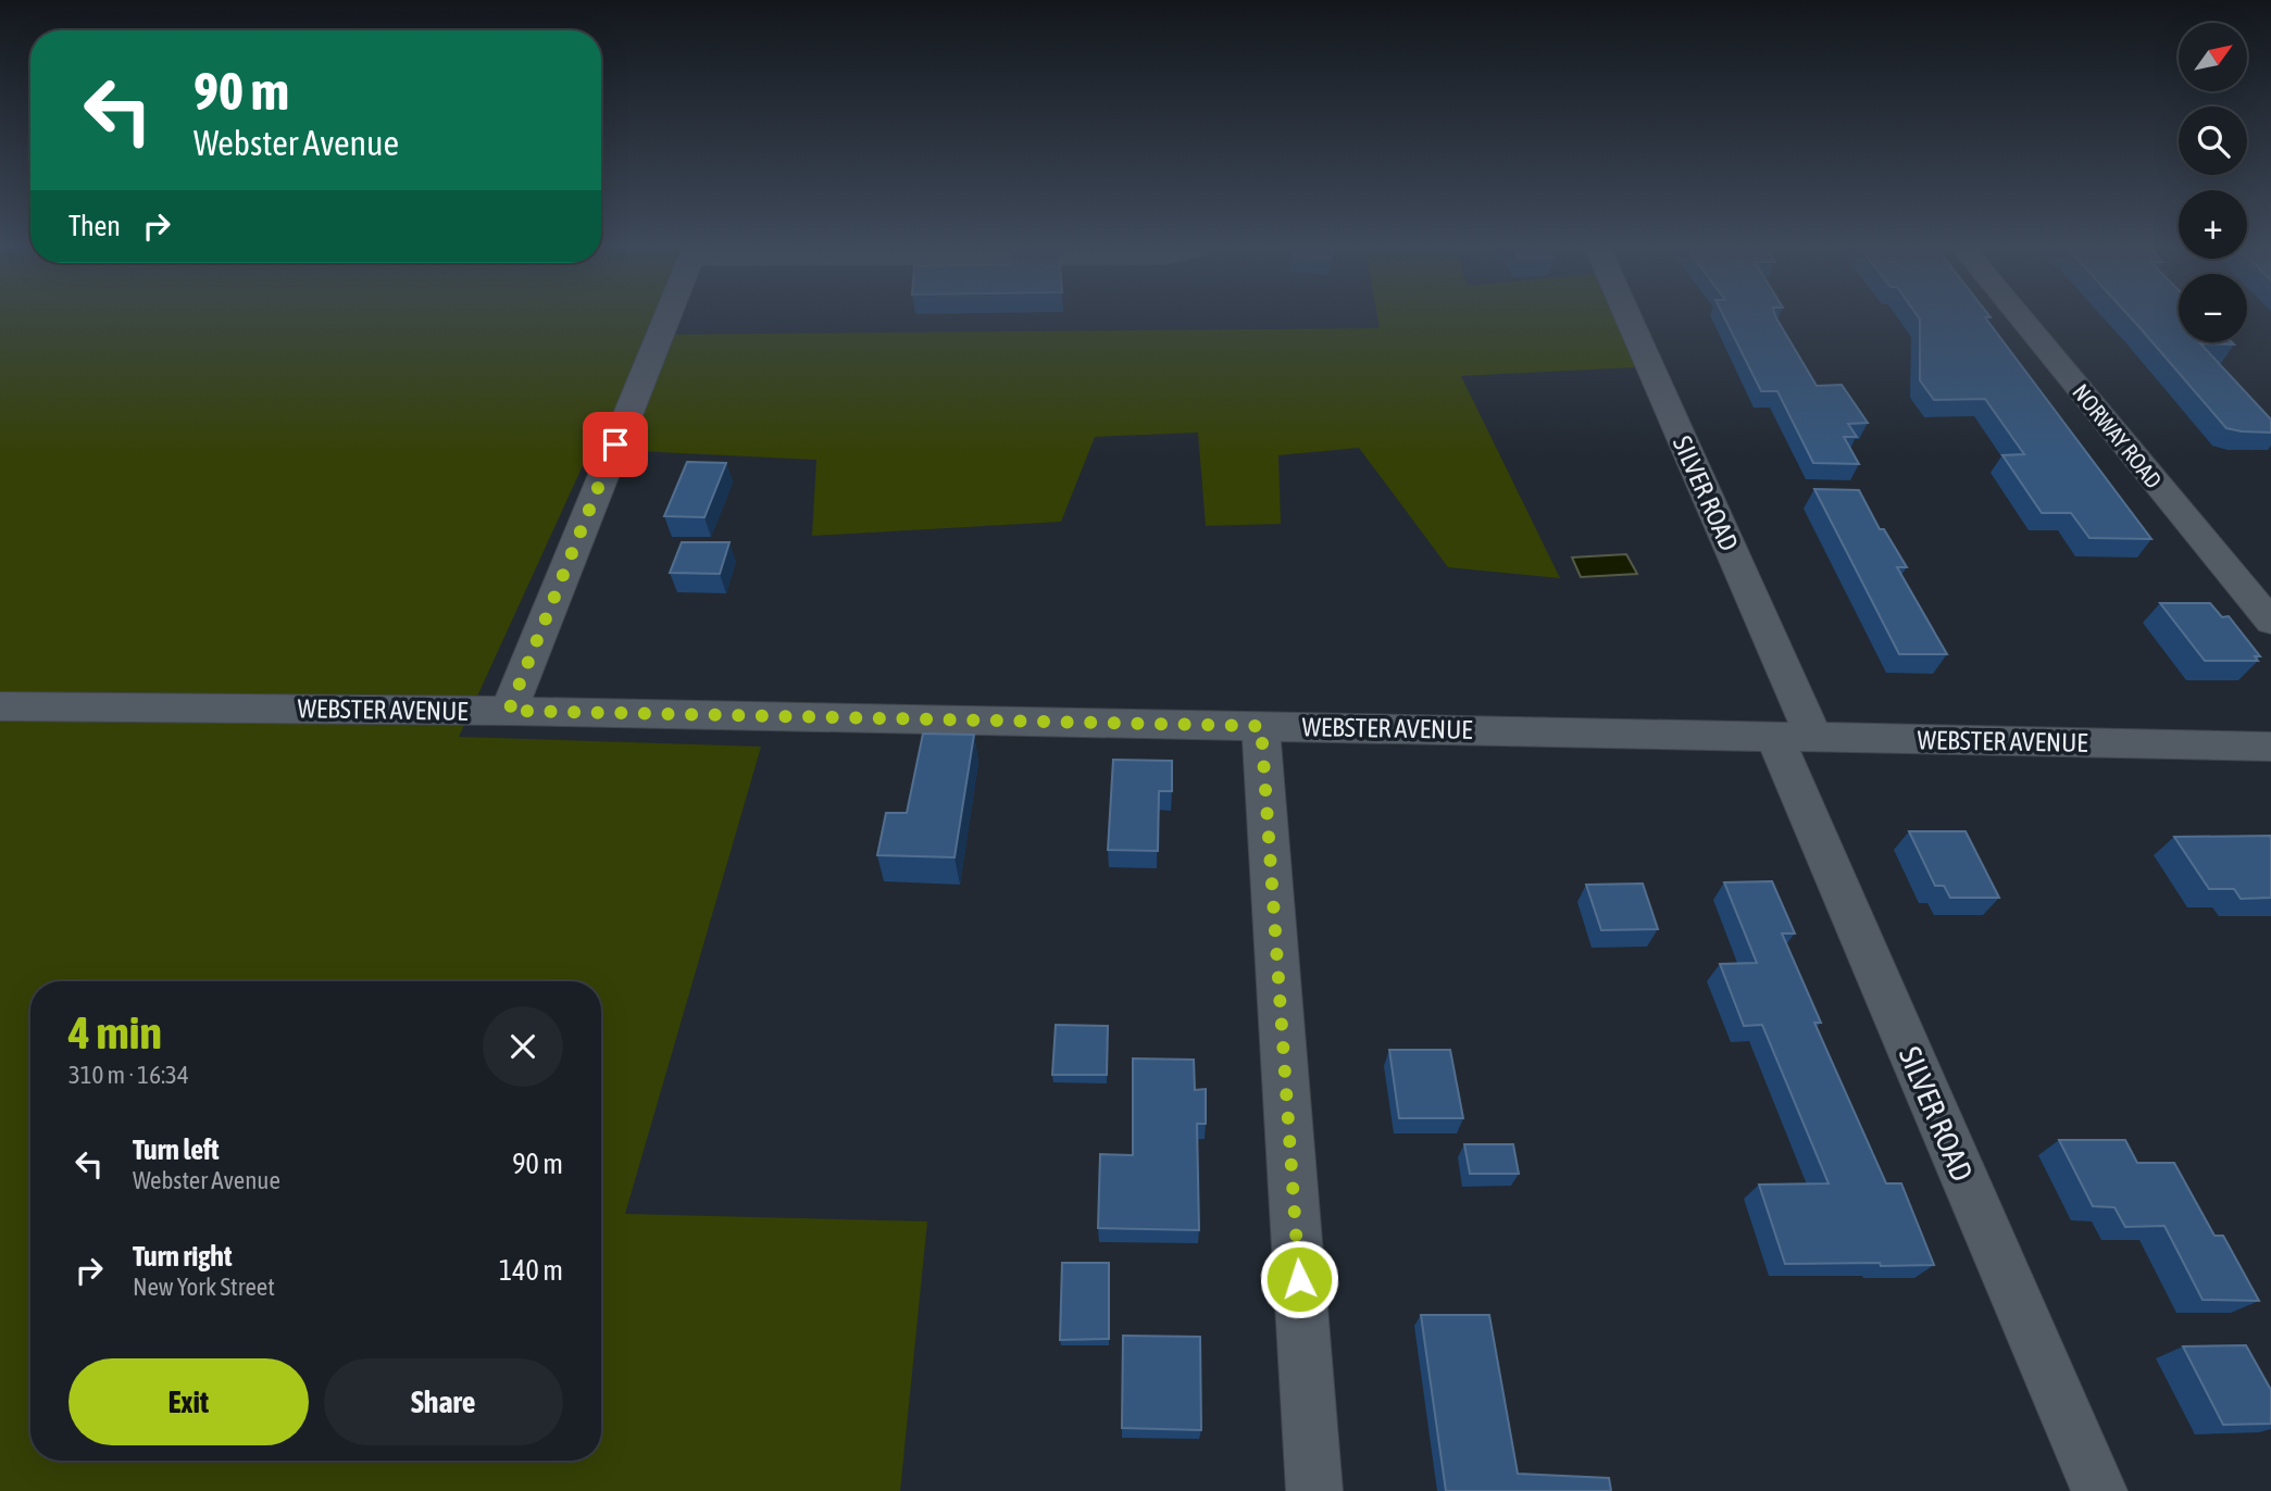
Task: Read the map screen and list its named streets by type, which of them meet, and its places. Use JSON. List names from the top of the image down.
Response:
{
  "streets": {
    "street": ["NORWAY ROAD", "SILVER ROAD", "WEBSTER AVENUE"]
  },
  "crossings": [
    ["SILVER ROAD", "WEBSTER AVENUE"]
  ],
  "north": "top right",
  "page": {
    "map_buttons": ["+", "−"],
    "turn": ["90 m", "Webster Avenue"],
    "then": "Then",
    "heading": ["4 min", "310 m · 16:34"],
    "list": [
      {
        "name": "Turn left",
        "note": "Webster Avenue",
        "value": "90 m"
      },
      {
        "name": "Turn right",
        "note": "New York Street",
        "value": "140 m"
      }
    ],
    "buttons": ["Exit", "Share"]
  }
}
